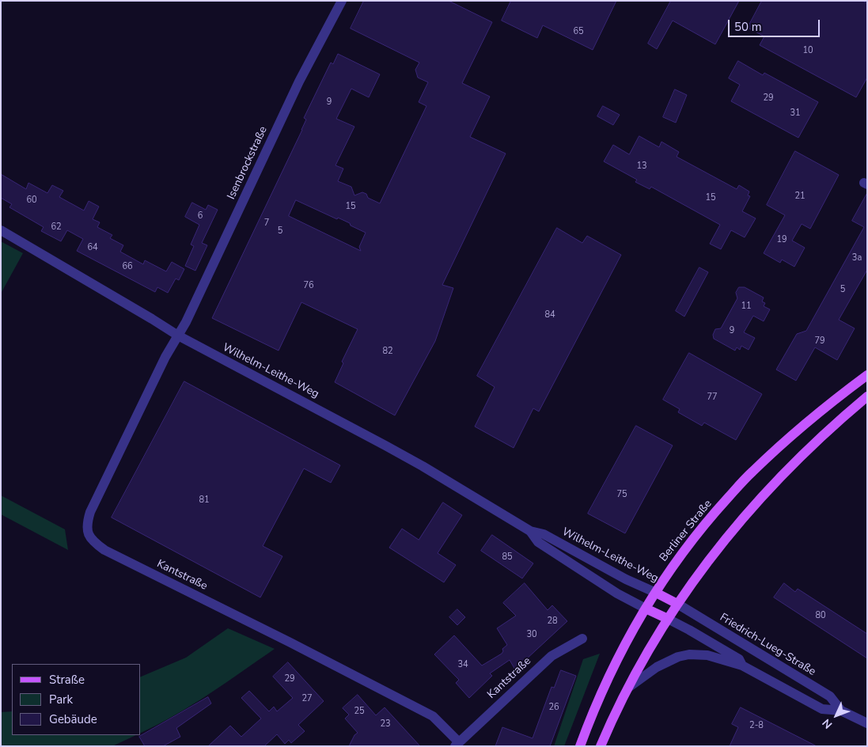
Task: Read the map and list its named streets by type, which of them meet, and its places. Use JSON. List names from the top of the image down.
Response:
{
  "streets": {
    "main road": ["Wilhelm-Leithe-Weg", "Berliner Straße"],
    "street": ["Isenbrockstraße", "Kantstraße", "Friedrich-Lueg-Straße"]
  },
  "crossings": [
    ["Isenbrockstraße", "Wilhelm-Leithe-Weg"],
    ["Isenbrockstraße", "Kantstraße"],
    ["Wilhelm-Leithe-Weg", "Berliner Straße"],
    ["Wilhelm-Leithe-Weg", "Kantstraße"],
    ["Wilhelm-Leithe-Weg", "Friedrich-Lueg-Straße"]
  ],
  "house_numbers": [
    "65",
    "10",
    "29",
    "9",
    "31",
    "13",
    "21",
    "15",
    "60",
    "15",
    "6",
    "7",
    "62",
    "5",
    "19",
    "64",
    "3a",
    "66",
    "76",
    "5",
    "11",
    "84",
    "9",
    "79",
    "82",
    "77",
    "75",
    "81",
    "85",
    "80",
    "28",
    "30",
    "34",
    "29",
    "27",
    "26",
    "25",
    "23",
    "2-8"
  ],
  "legend": ["Straße", "Park", "Gebäude"],
  "scale_bar": "50 m",
  "north": "bottom left"
}
